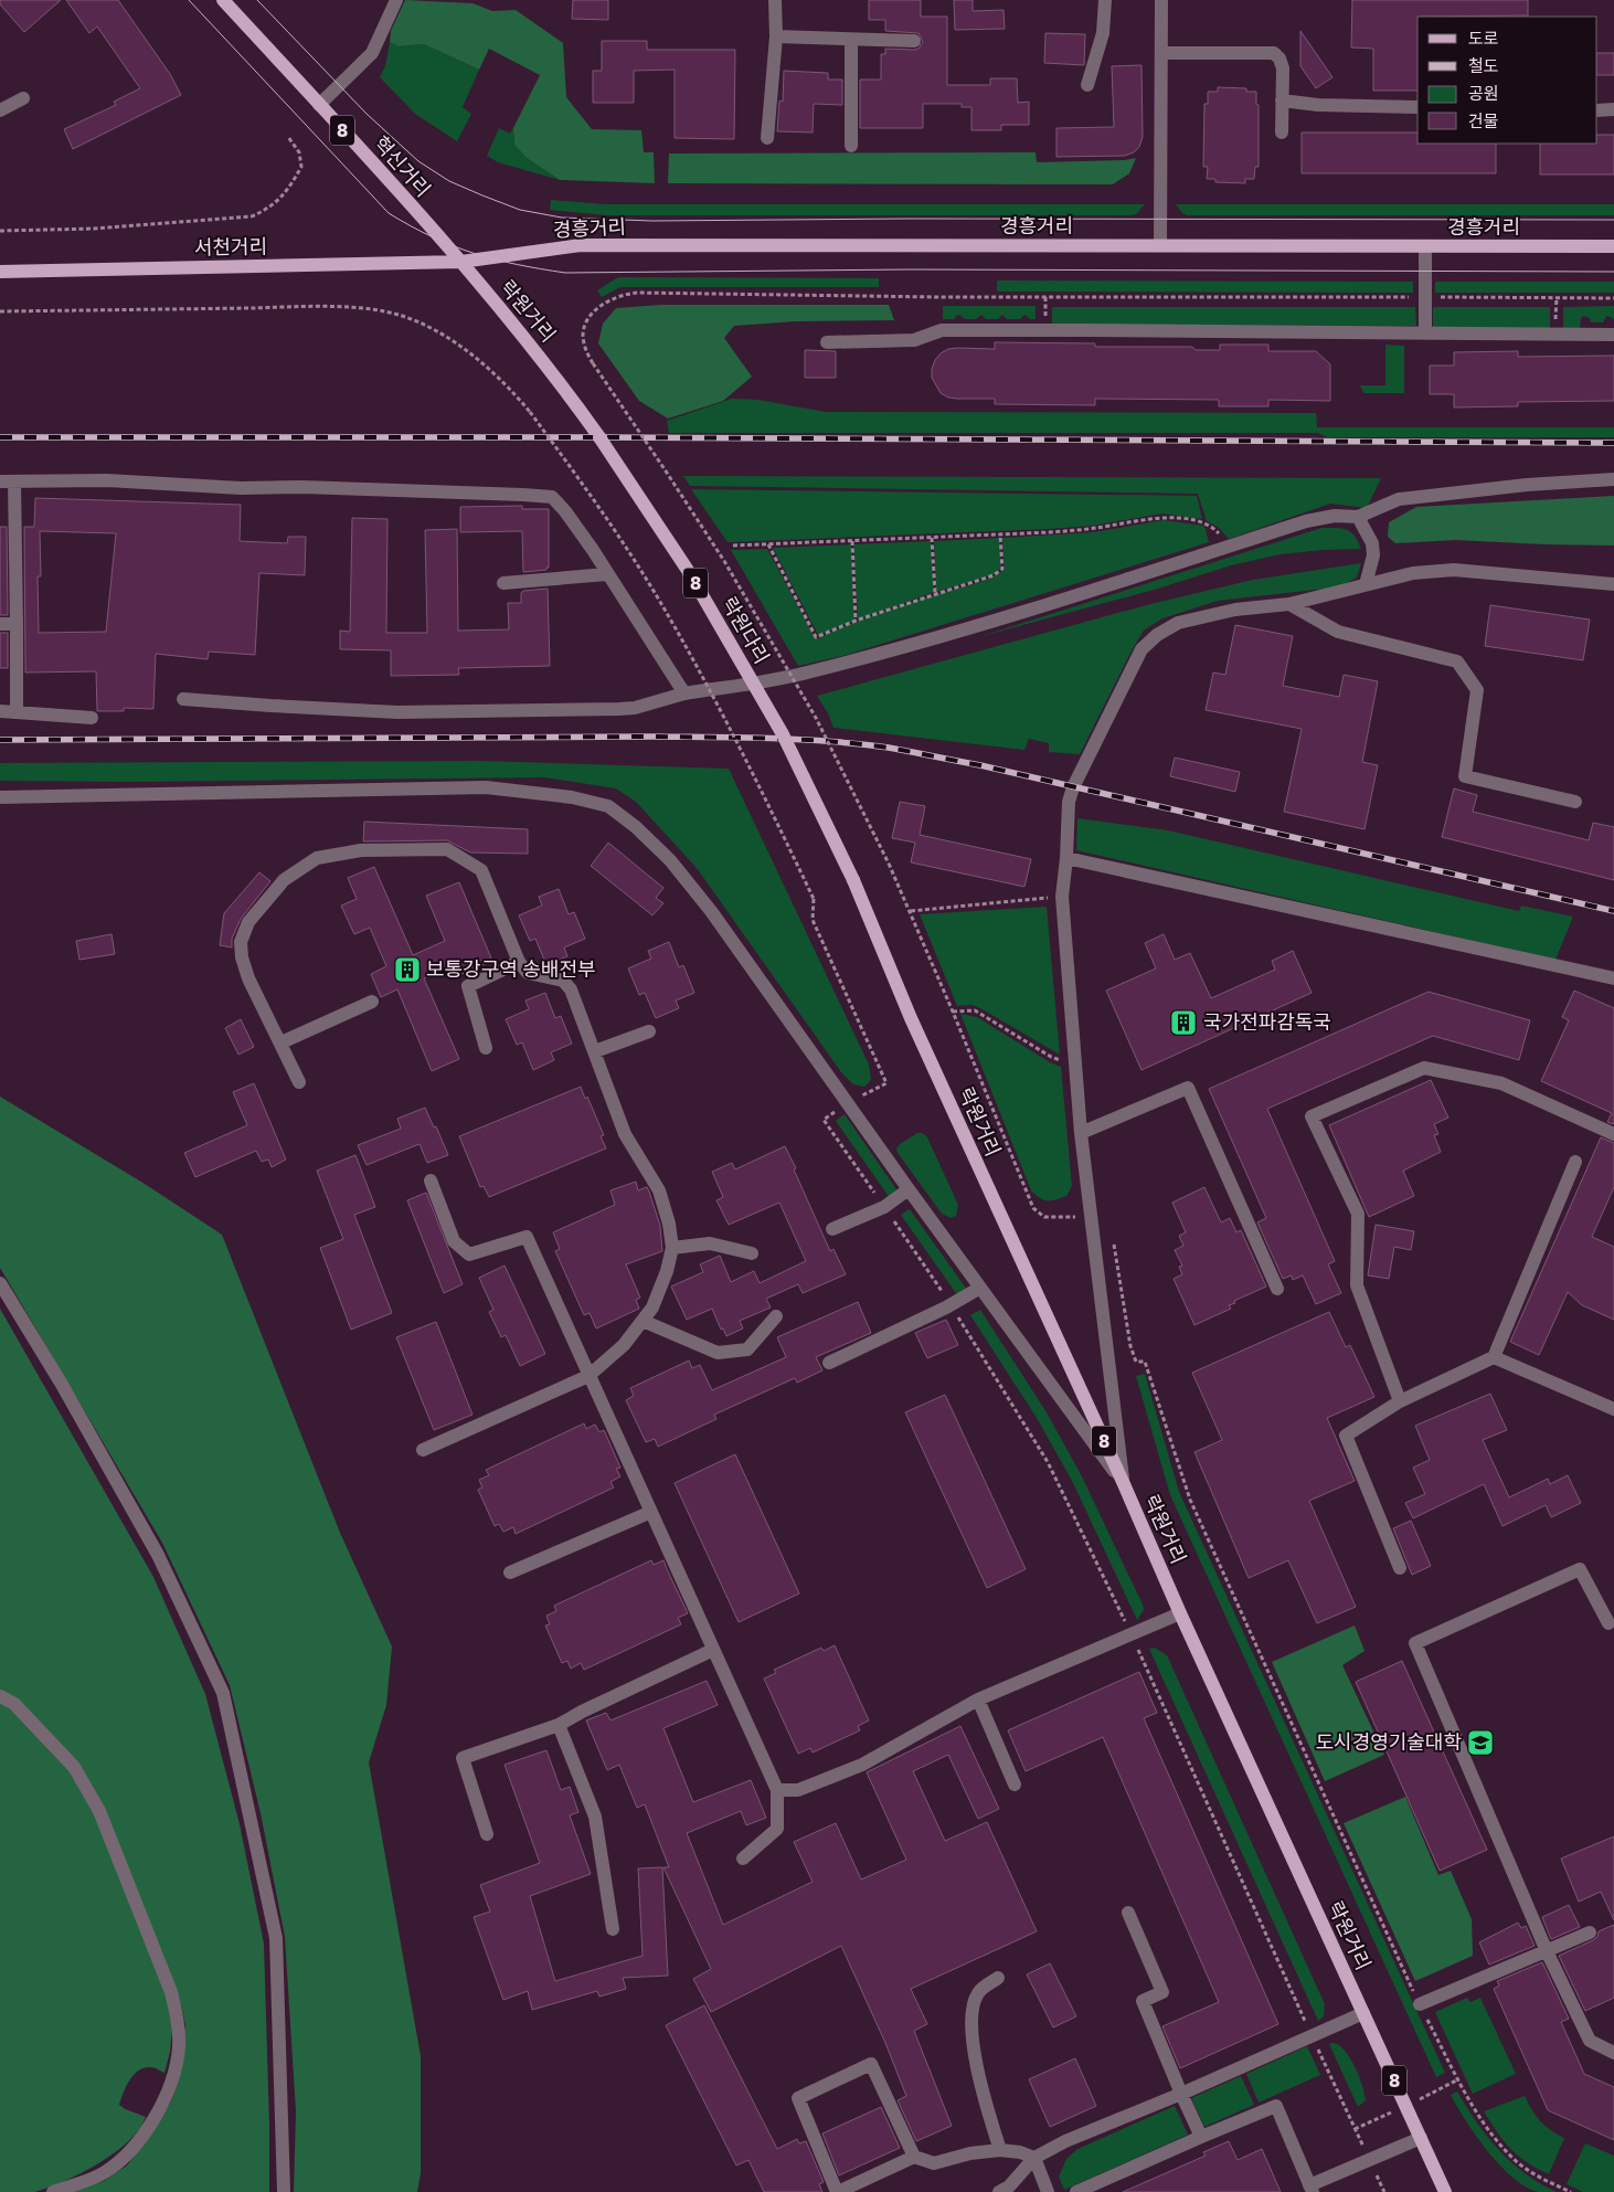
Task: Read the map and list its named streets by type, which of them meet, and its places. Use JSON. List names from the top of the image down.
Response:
{
  "streets": {
    "main road": [
      "8",
      "혁신거리",
      "경흥거리",
      "서천거리",
      "락원거리",
      "락원다리"
    ]
  },
  "crossings": [
    ["혁신거리", "경흥거리"],
    ["혁신거리", "서천거리"],
    ["혁신거리", "락원거리"],
    ["경흥거리", "서천거리"],
    ["경흥거리", "락원거리"],
    ["서천거리", "락원거리"],
    ["락원거리", "락원다리"]
  ],
  "places": {
    "building": ["보통강구역 송배전부", "국가전파감독국"],
    "school or university": ["도시경영기술대학"]
  },
  "legend": [
    "도로",
    "철도",
    "공원",
    "건물"
  ]
}
